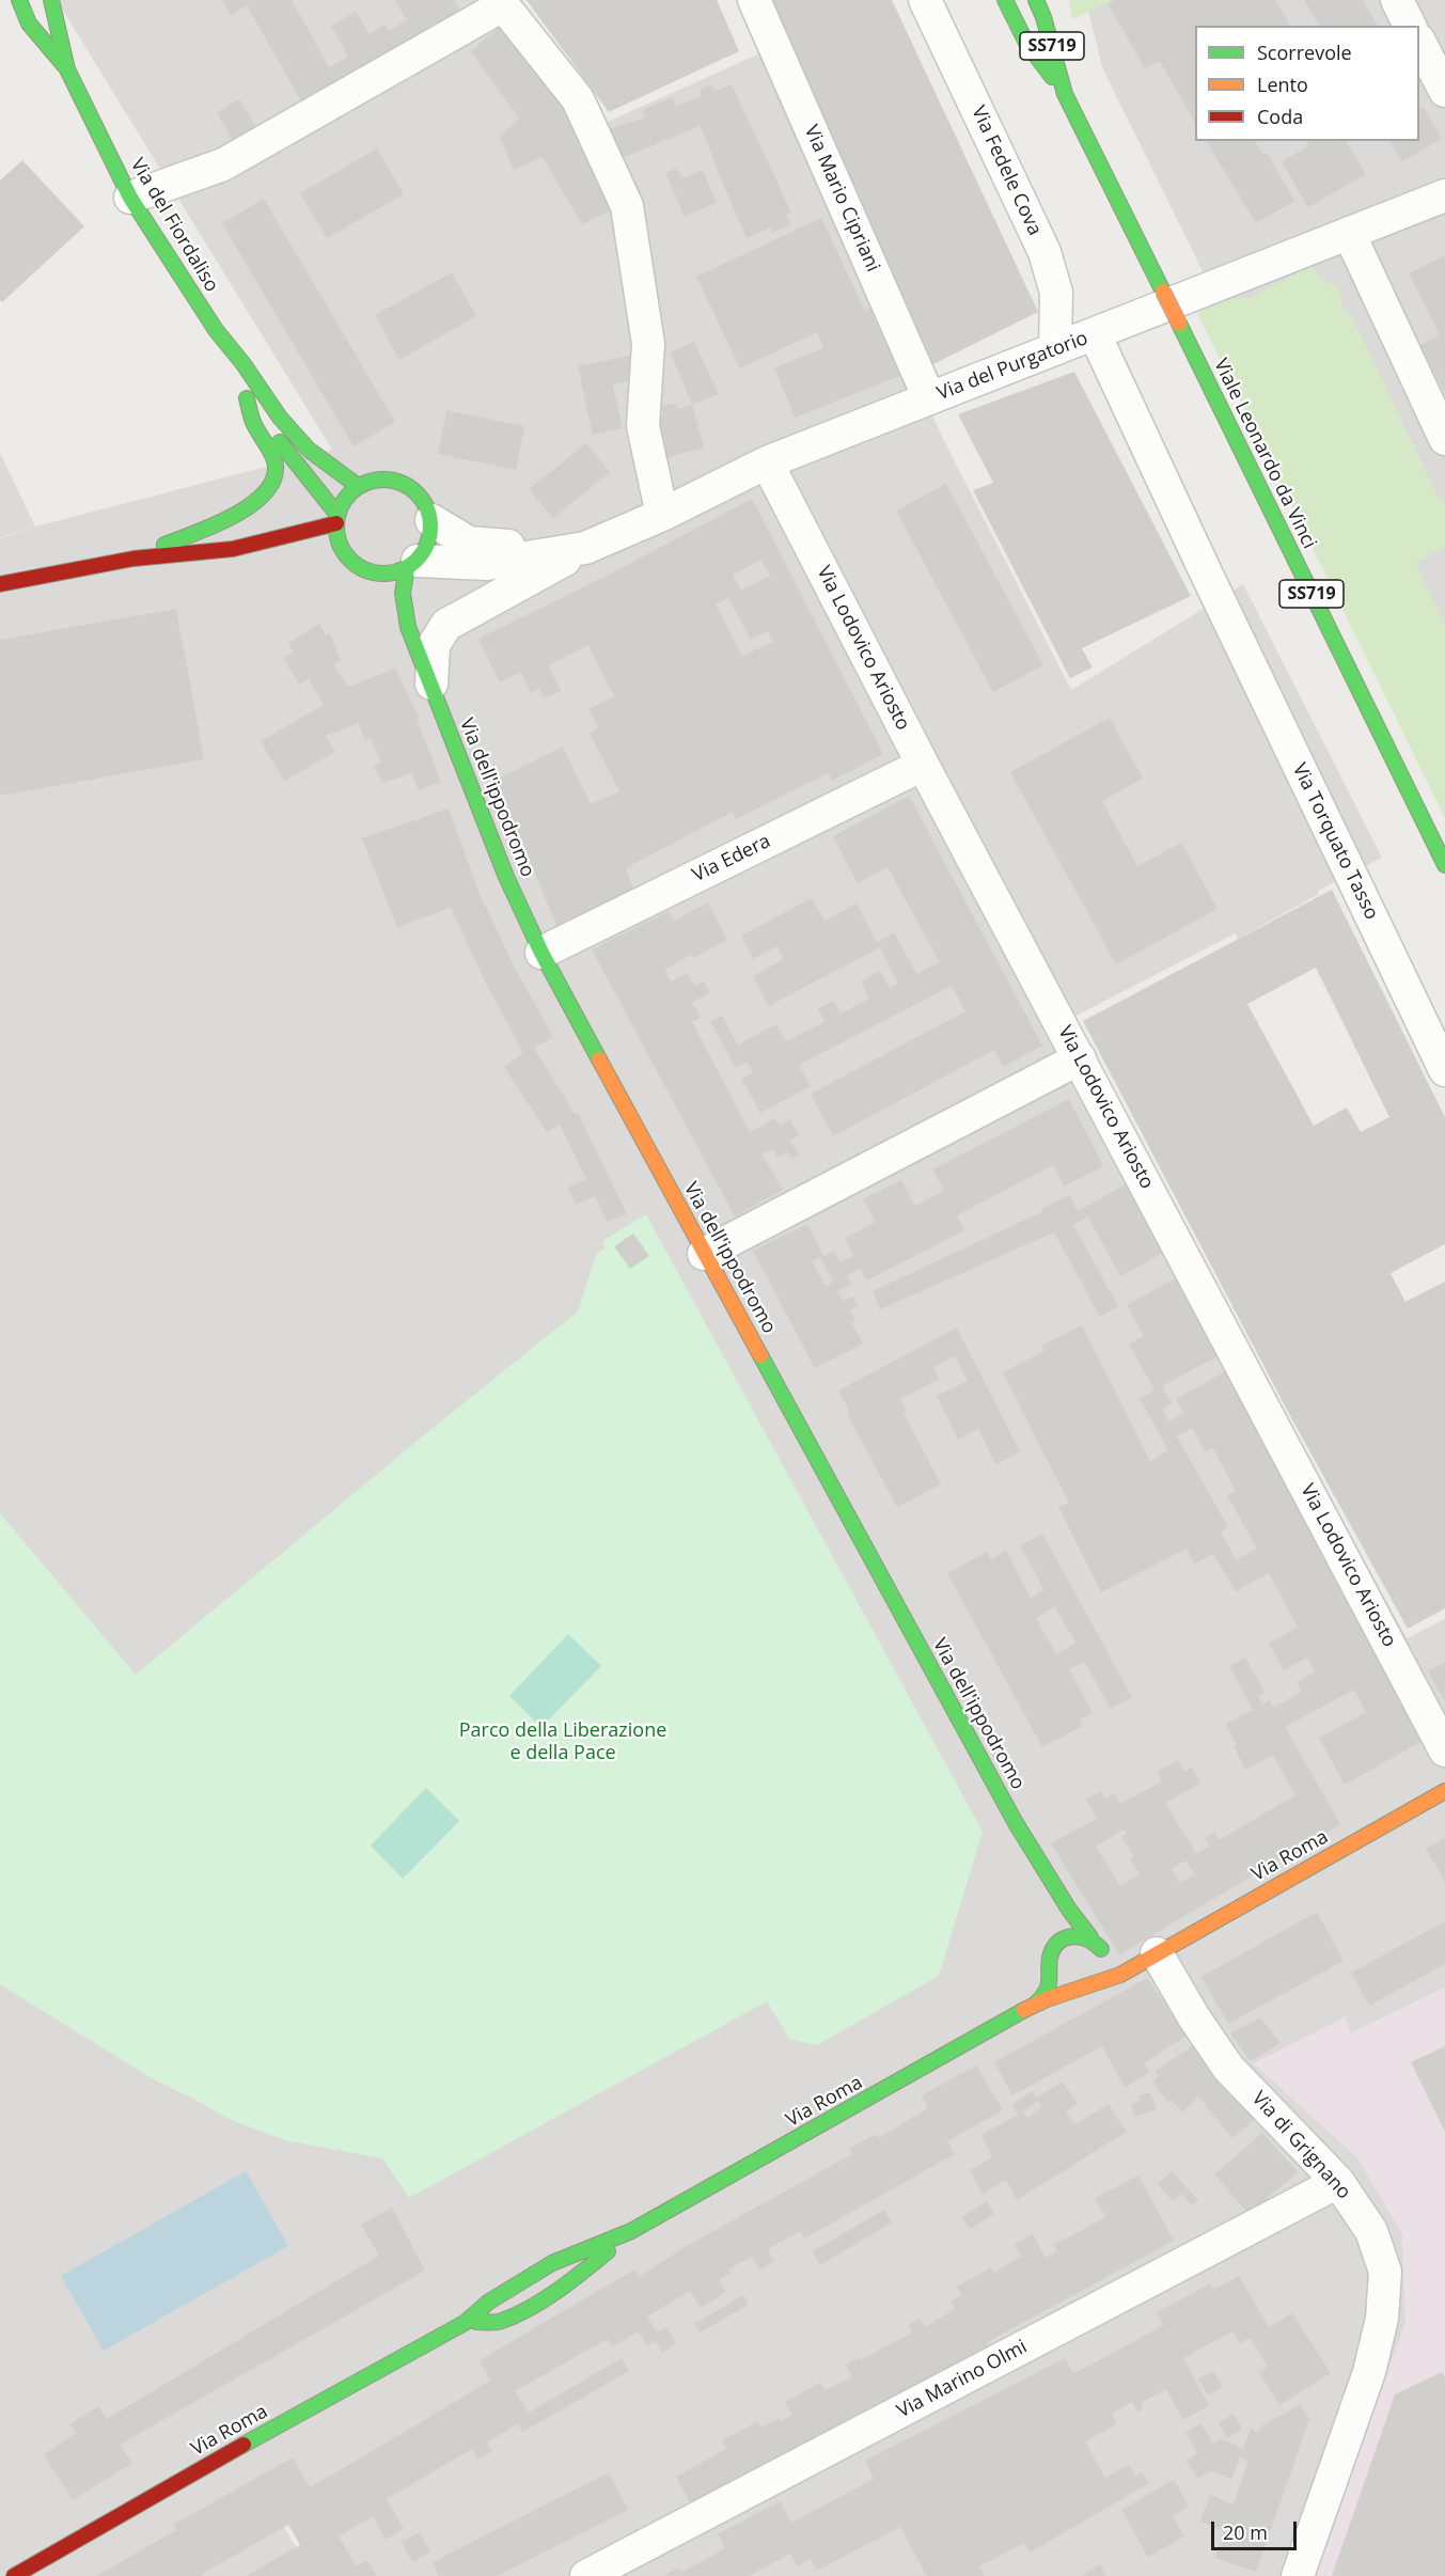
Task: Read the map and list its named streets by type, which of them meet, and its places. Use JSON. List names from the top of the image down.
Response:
{
  "streets": {
    "main road": [
      "SS719",
      "Via del Fiordaliso",
      "Via del Purgatorio",
      "Viale Leonardo da Vinci",
      "Via dell'ippodromo",
      "Via Roma"
    ],
    "street": [
      "Via Fedele Cova",
      "Via Mario Cipriani",
      "Via Lodovico Ariosto",
      "Via Torquato Tasso",
      "Via Edera",
      "Via di Grignano",
      "Via Marino Olmi"
    ]
  },
  "crossings": [
    ["Via Fedele Cova", "Via del Purgatorio"],
    ["Via Mario Cipriani", "Via del Purgatorio"],
    ["Via del Fiordaliso", "Via del Purgatorio"],
    ["Via del Fiordaliso", "Via dell'ippodromo"],
    ["Via del Purgatorio", "Via Lodovico Ariosto"],
    ["Via del Purgatorio", "Via dell'ippodromo"],
    ["Via del Purgatorio", "Via Torquato Tasso"],
    ["Via Lodovico Ariosto", "Via Edera"],
    ["Via dell'ippodromo", "Via Edera"],
    ["Via dell'ippodromo", "Via Roma"],
    ["Via Roma", "Via di Grignano"],
    ["Via di Grignano", "Via Marino Olmi"]
  ],
  "parks": ["Parco della Liberazione e della Pace"],
  "legend": ["Scorrevole", "Lento", "Coda"],
  "scale_bar": "20 m"
}
